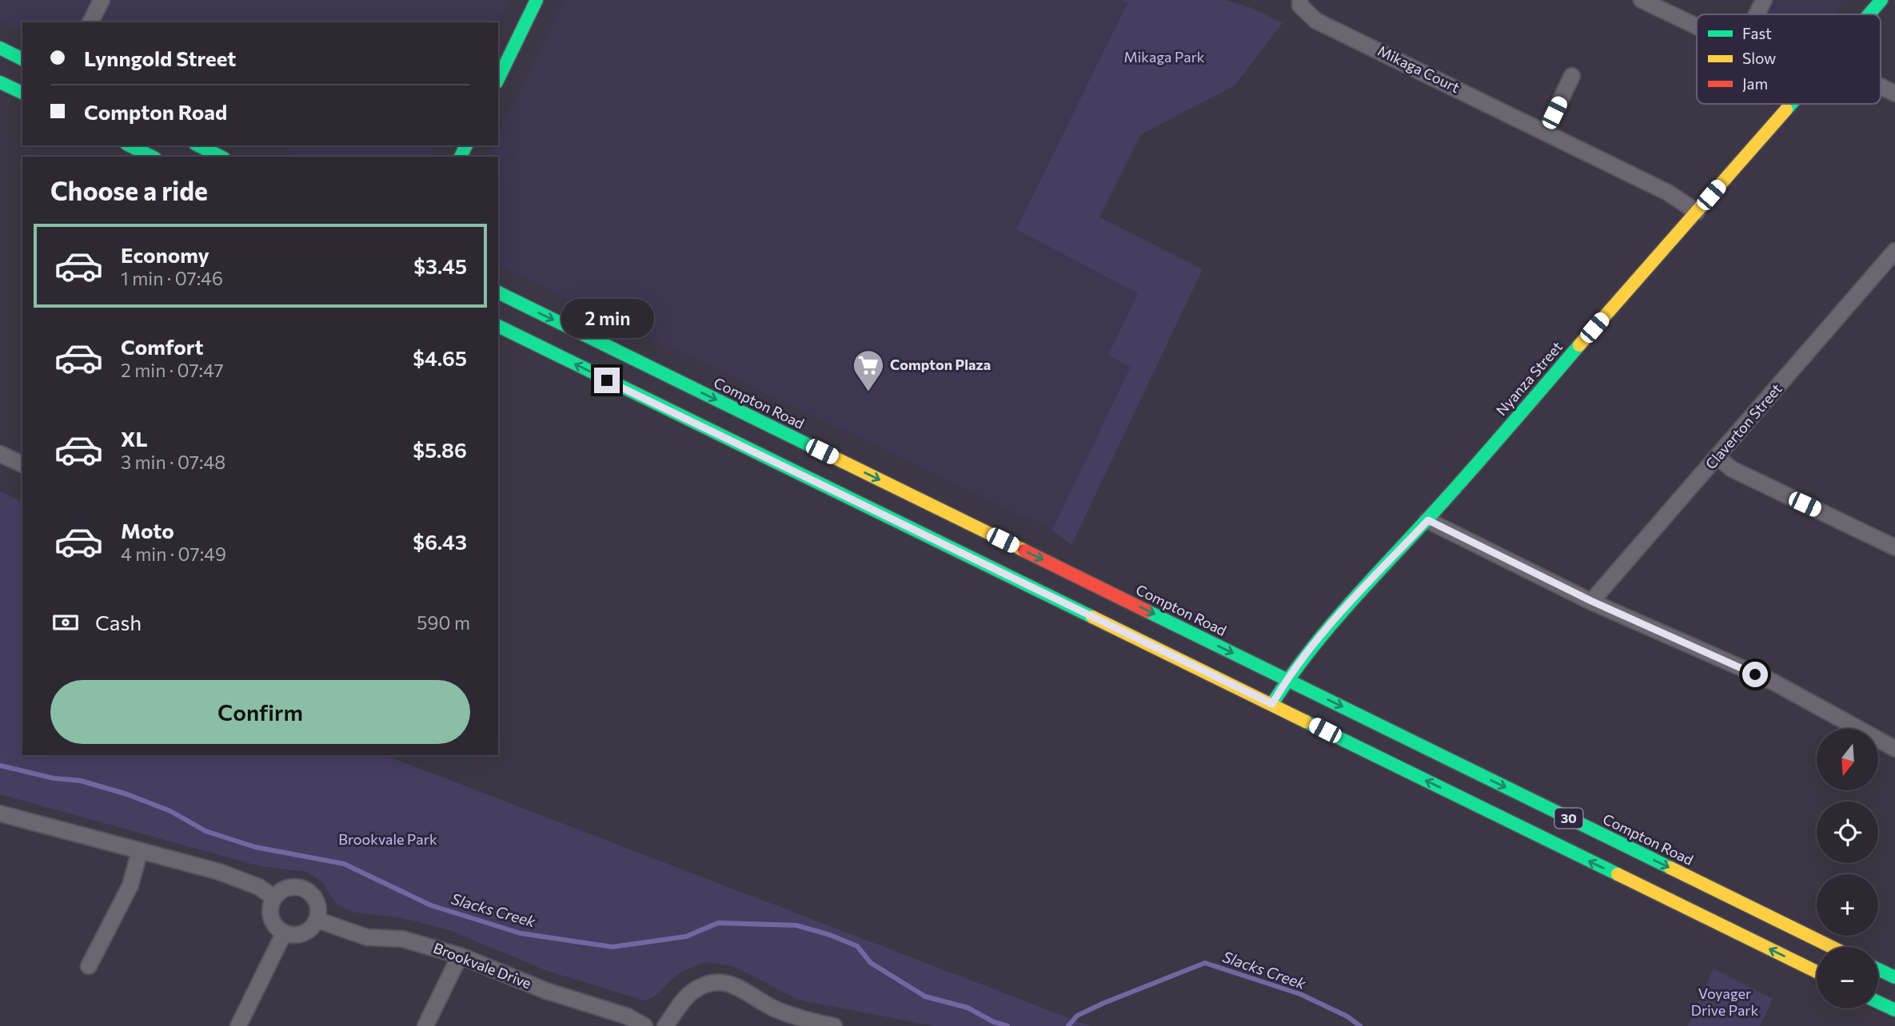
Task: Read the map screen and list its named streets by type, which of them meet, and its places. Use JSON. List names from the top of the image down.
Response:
{
  "streets": {
    "main road": ["Nyanza Street", "Compton Road", "30"],
    "street": ["Mikaga Court", "Claverton Street", "Brookvale Drive"]
  },
  "crossings": [
    ["Mikaga Court", "Nyanza Street"],
    ["Nyanza Street", "Compton Road"],
    ["Nyanza Street", "30"]
  ],
  "water": ["Slacks Creek"],
  "parks": ["Mikaga Park", "Brookvale Park", "Voyager Drive Park"],
  "places": {
    "supermarket": ["Compton Plaza"]
  },
  "legend": ["Fast", "Slow", "Jam"],
  "north": "bottom",
  "page": {
    "banner": ["Lynngold Street", "Compton Road"],
    "heading": "Choose a ride",
    "list": [
      {
        "name": "Economy",
        "note": "1 min · 07:46",
        "value": "$3.45"
      },
      {
        "name": "Comfort",
        "note": "2 min · 07:47",
        "value": "$4.65"
      },
      {
        "name": "XL",
        "note": "3 min · 07:48",
        "value": "$5.86"
      },
      {
        "name": "Moto",
        "note": "4 min · 07:49",
        "value": "$6.43"
      }
    ],
    "bubble": "2 min",
    "pay": ["Cash", "590 m"],
    "buttons": "Confirm",
    "map_buttons": ["+", "−"]
  }
}
